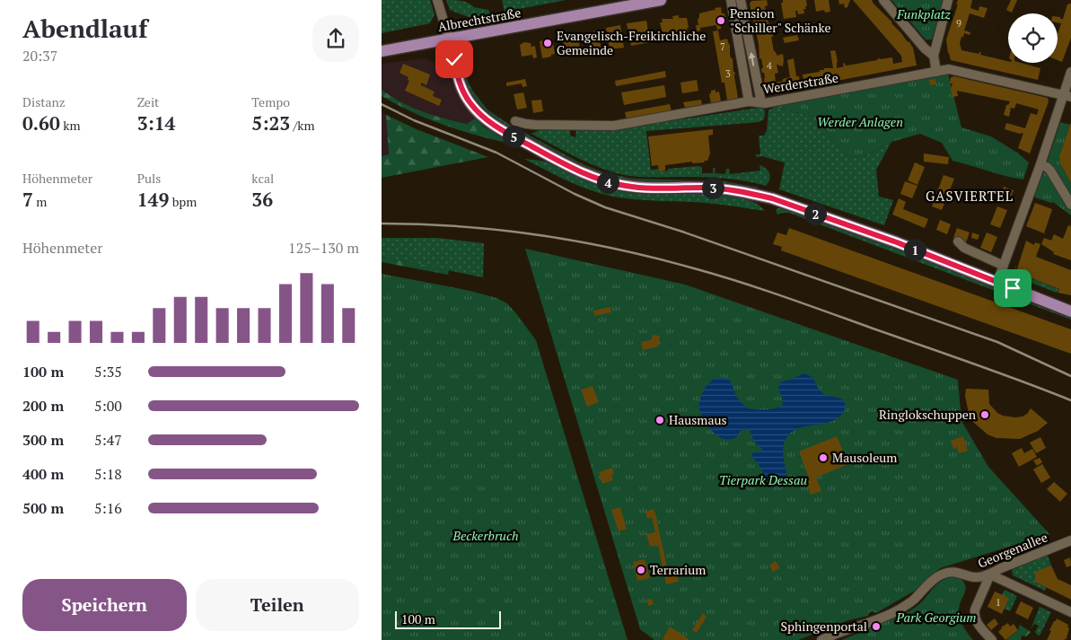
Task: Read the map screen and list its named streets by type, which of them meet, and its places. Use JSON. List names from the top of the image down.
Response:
{
  "streets": {
    "main road": ["Albrechtstraße"],
    "street": ["Werderstraße", "Georgenallee"]
  },
  "districts": ["GASVIERTEL"],
  "parks": [
    "Funkplatz",
    "Werder Anlagen",
    "Tierpark Dessau",
    "Beckerbruch",
    "Park Georgium"
  ],
  "places": [
    "Pension \"Schiller\" Schänke",
    "Evangelisch-Freikirchliche Gemeinde",
    "Ringlokschuppen",
    "Hausmaus",
    "Mausoleum",
    "Terrarium",
    "Sphingenportal"
  ],
  "house_numbers": [
    "9",
    "7",
    "4",
    "3",
    "1"
  ],
  "scale_bar": "100 m",
  "page": {
    "heading": ["Abendlauf", "20:37"],
    "stats": [
      ["Distanz", "0.60 km"],
      ["Zeit", "3:14"],
      ["Tempo", "5:23 /km"],
      ["Höhenmeter", "7 m"],
      ["Puls", "149 bpm"],
      ["kcal", "36"]
    ],
    "pins": [
      "5",
      "4",
      "3",
      "2",
      "1"
    ],
    "chart": ["Höhenmeter", "125–130 m"],
    "list": [
      {
        "name": "100 m",
        "note": "5:35"
      },
      {
        "name": "200 m",
        "note": "5:00"
      },
      {
        "name": "300 m",
        "note": "5:47"
      },
      {
        "name": "400 m",
        "note": "5:18"
      },
      {
        "name": "500 m",
        "note": "5:16"
      }
    ],
    "buttons": ["Speichern", "Teilen"],
    "scale": "100 m"
  }
}
